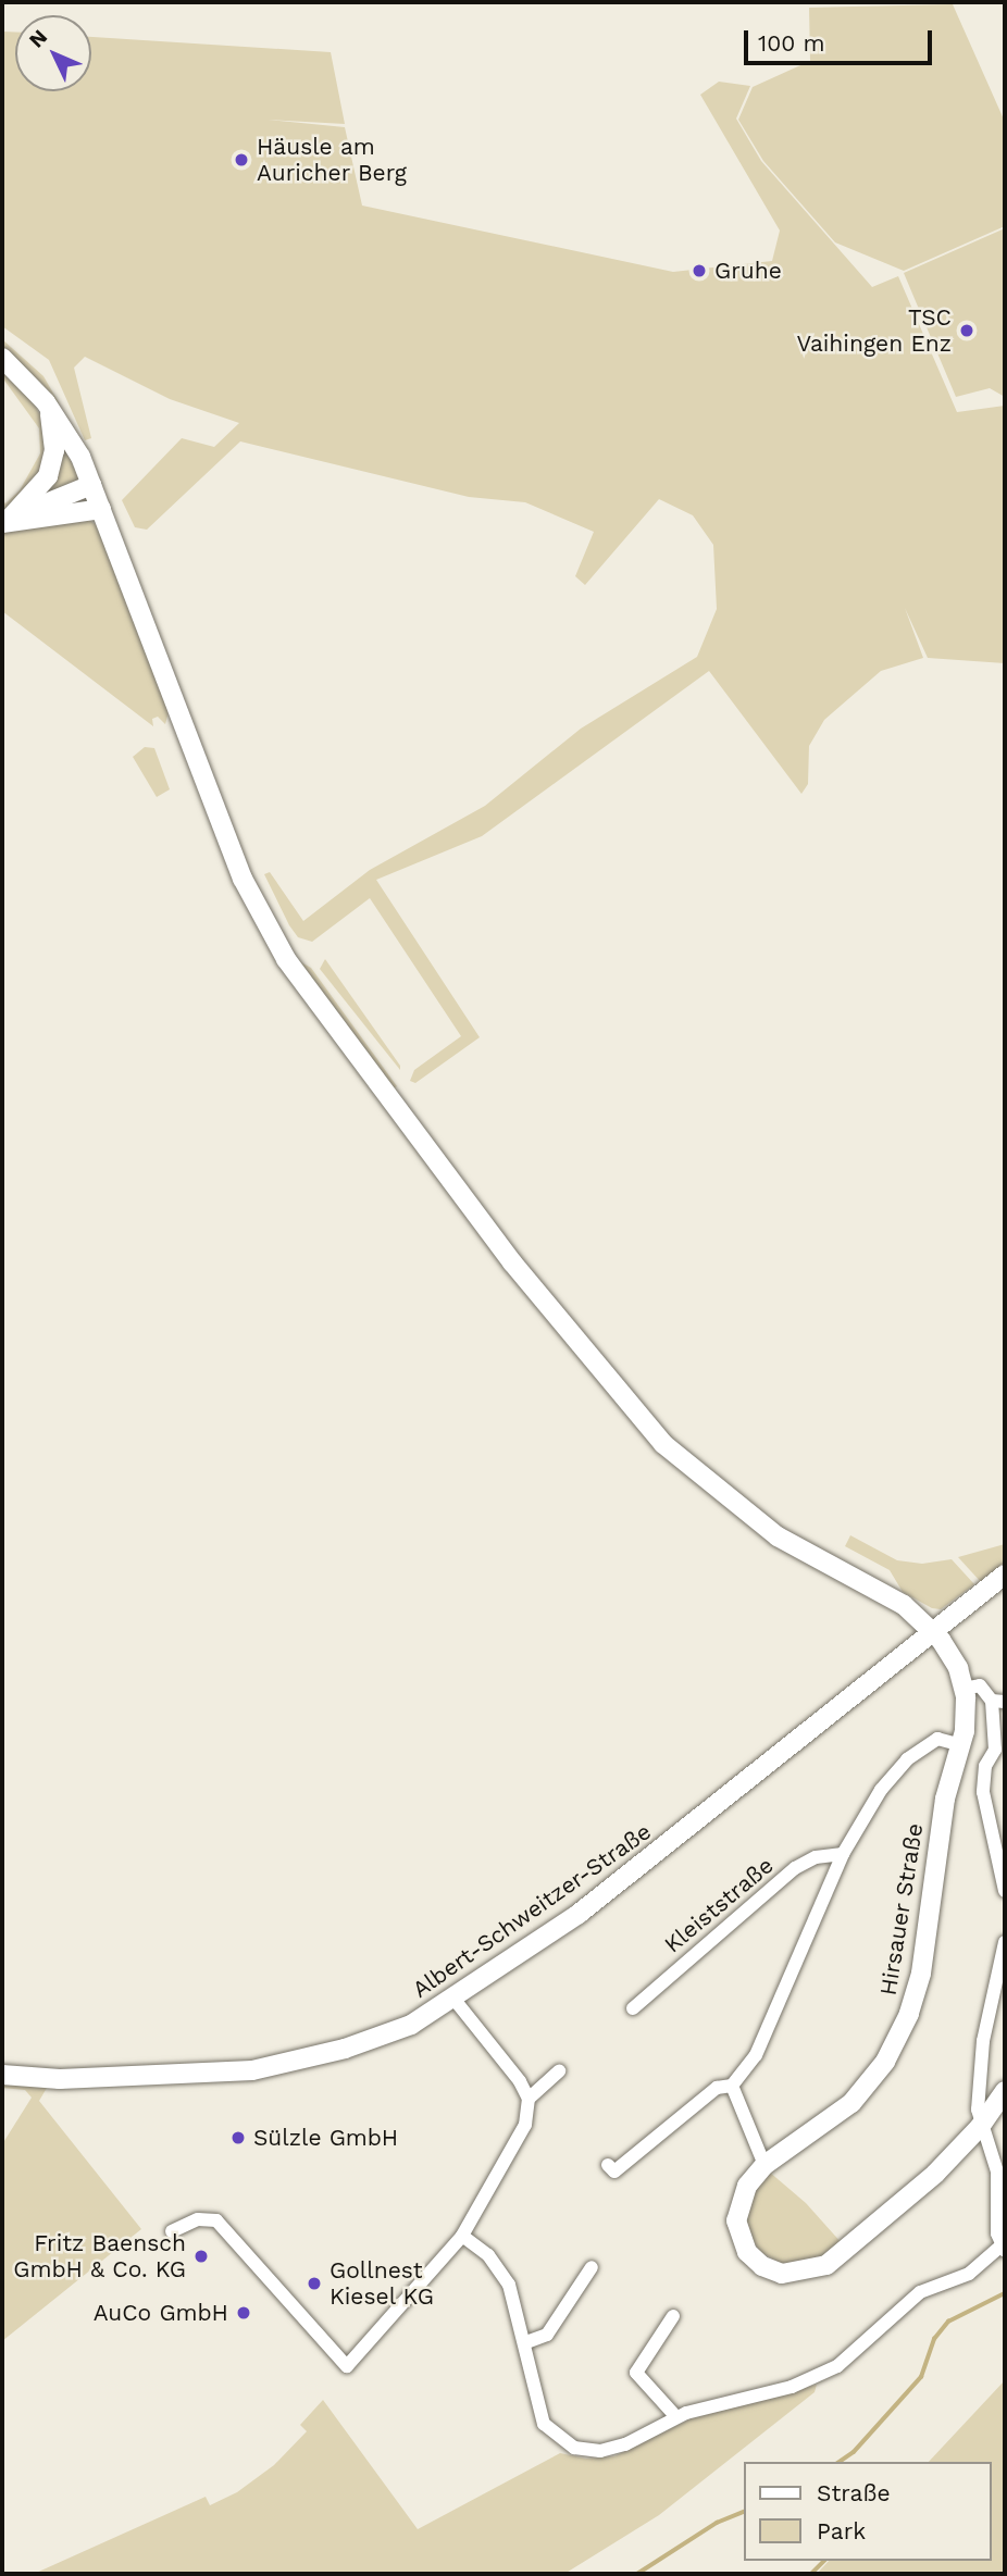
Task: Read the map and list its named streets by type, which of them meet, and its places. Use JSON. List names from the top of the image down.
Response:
{
  "streets": {
    "main road": ["Hirsauer Straße", "Albert-Schweitzer-Straße"],
    "street": ["Kleiststraße"]
  },
  "crossings": [
    ["Hirsauer Straße", "Albert-Schweitzer-Straße"]
  ],
  "places": [
    "Häusle am Auricher Berg",
    "Gruhe",
    "TSC Vaihingen Enz",
    "Sülzle GmbH",
    "Fritz Baensch GmbH & Co. KG",
    "Gollnest Kiesel KG",
    "AuCo GmbH"
  ],
  "legend": ["Straße", "Park"],
  "scale_bar": "100 m",
  "north": "top left"
}
